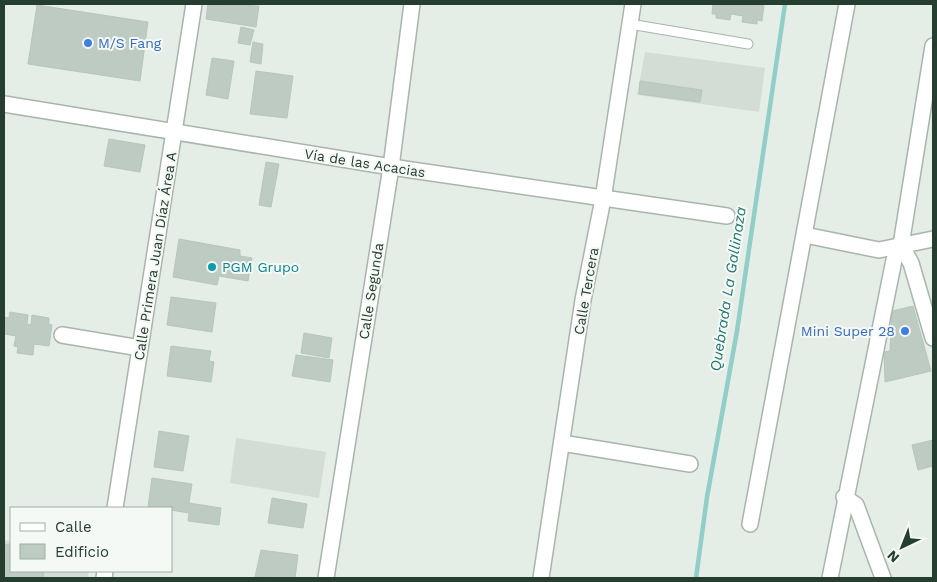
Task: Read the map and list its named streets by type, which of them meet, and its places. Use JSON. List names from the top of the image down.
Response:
{
  "streets": {
    "street": [
      "Vía de las Acacias",
      "Calle Primera Juan Díaz Área A",
      "Calle Segunda",
      "Calle Tercera"
    ]
  },
  "crossings": [
    ["Vía de las Acacias", "Calle Primera Juan Díaz Área A"],
    ["Vía de las Acacias", "Calle Segunda"],
    ["Vía de las Acacias", "Calle Tercera"]
  ],
  "water": ["Quebrada La Gallinaza"],
  "places": ["M/S Fang", "PGM Grupo", "Mini Super 28"],
  "legend": ["Calle", "Edificio"],
  "north": "bottom left"
}
